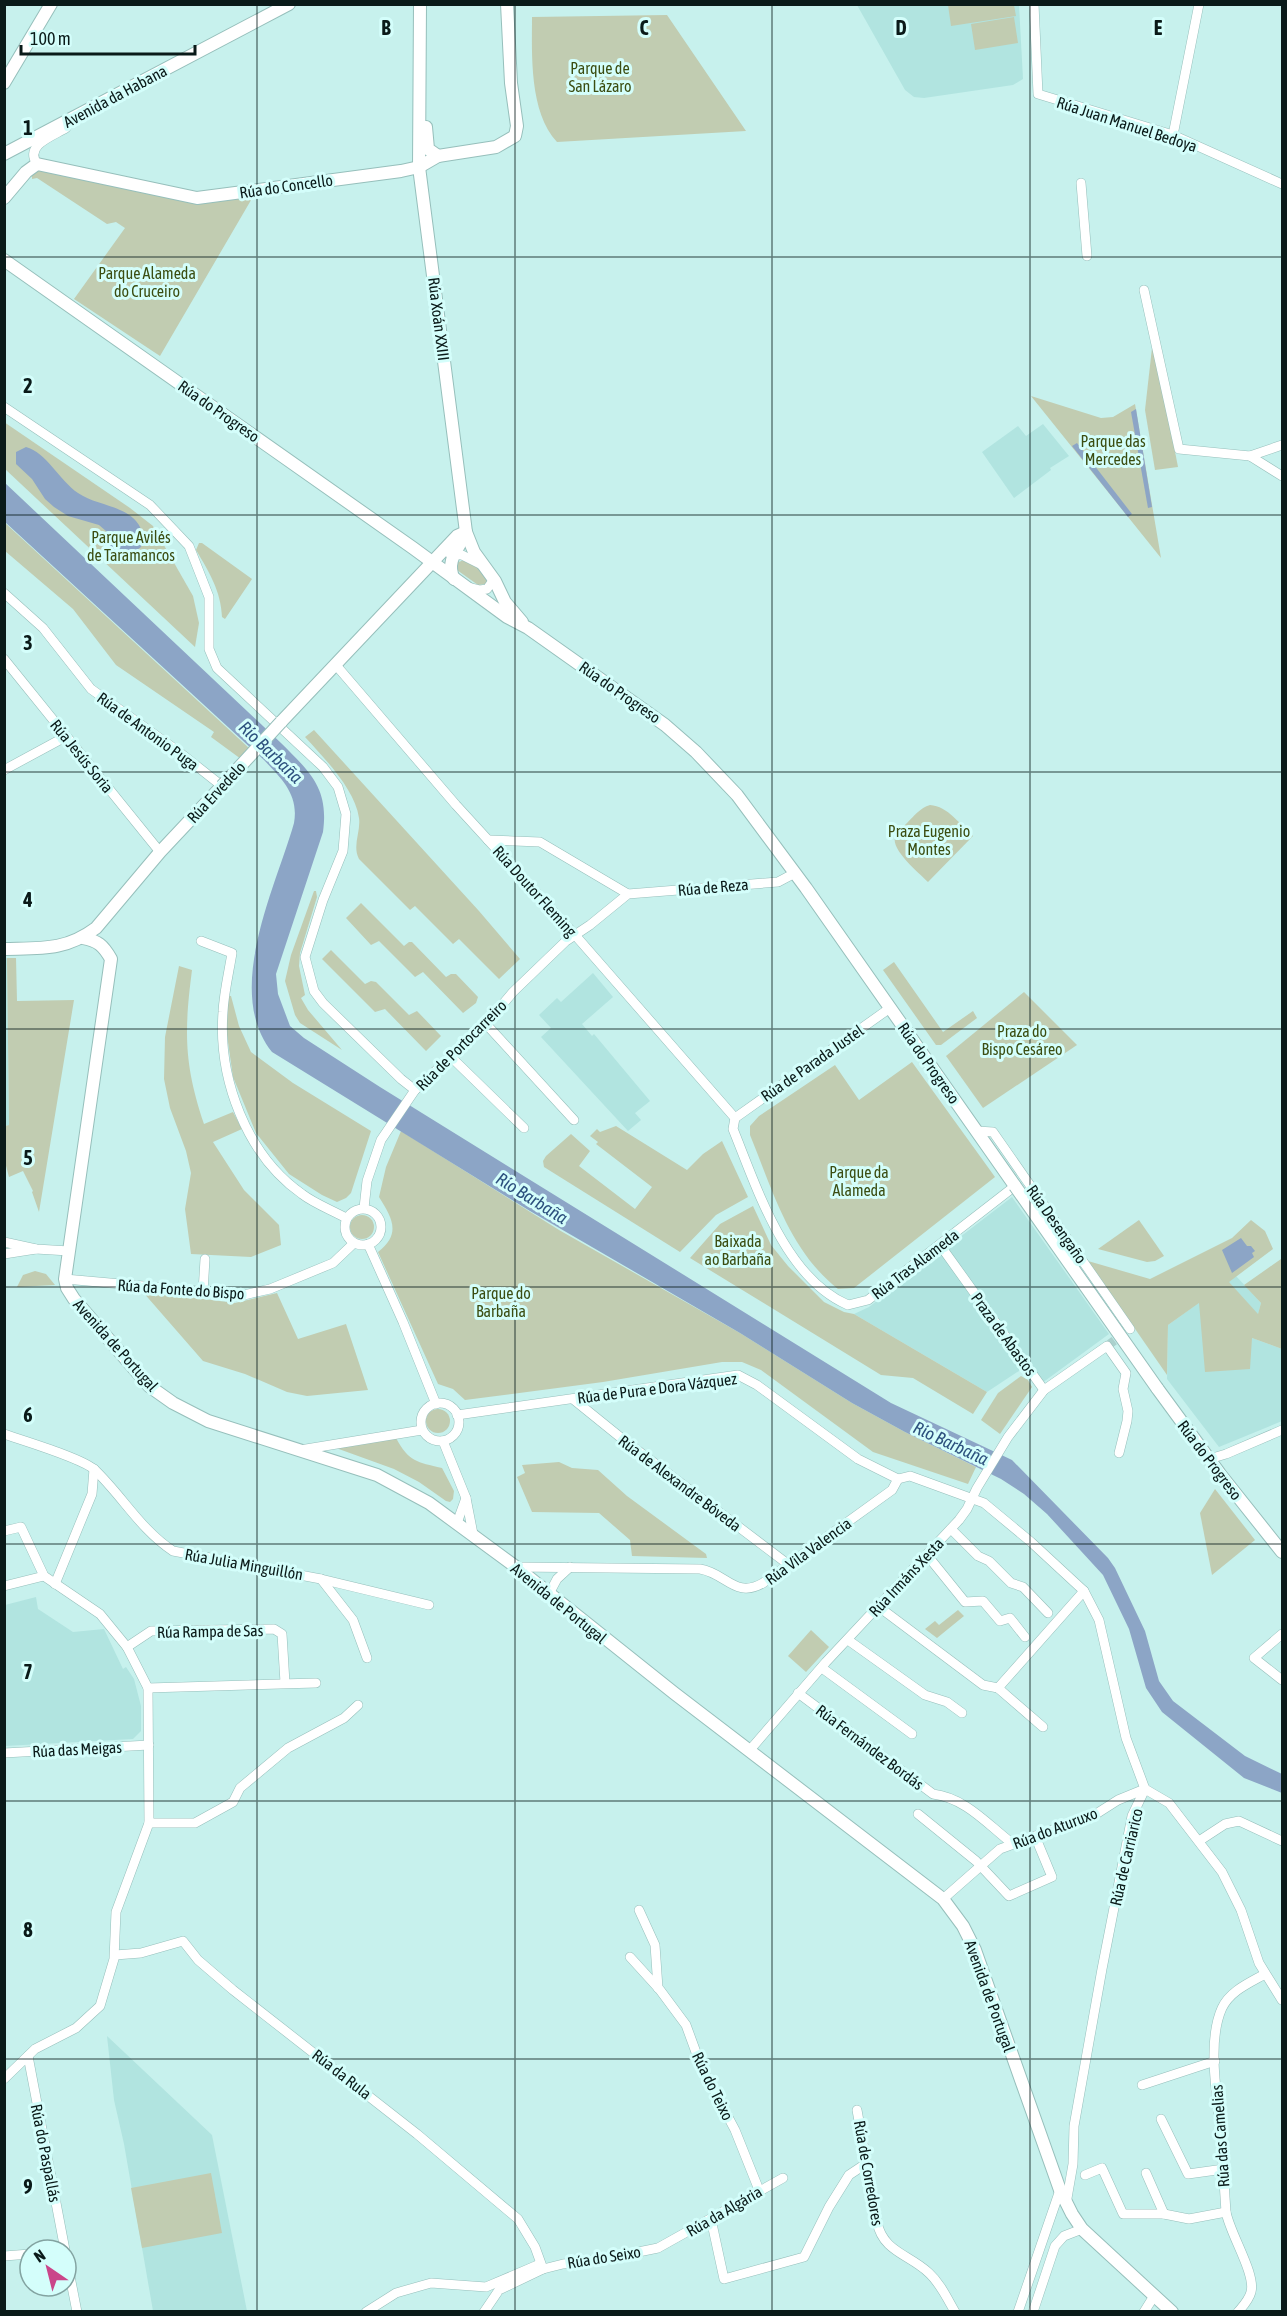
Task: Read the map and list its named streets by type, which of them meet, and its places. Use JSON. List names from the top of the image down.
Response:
{
  "streets": {
    "street": [
      "Avenida da Habana",
      "Rúa Juan Manuel Bedoya",
      "Rúa do Concello",
      "Rúa Xoán XXIII",
      "Rúa do Progreso",
      "Rúa de Antonio Puga",
      "Rúa Jesús Soria",
      "Rúa Ervedelo",
      "Rúa de Reza",
      "Rúa Doutor Fleming",
      "Rúa de Portocarreiro",
      "Rúa de Parada Justel",
      "Rúa Desengaño",
      "Rúa Tras Alameda",
      "Rúa da Fonte do Bispo",
      "Praza de Abastos",
      "Avenida de Portugal",
      "Rúa de Pura e Dora Vázquez",
      "Rúa de Alexandre Bóveda",
      "Rúa Vila Valencia",
      "Rúa Julia Minguillón",
      "Rúa Irmáns Xesta",
      "Rúa Rampa de Sas",
      "Rúa Fernández Bordás",
      "Rúa das Meigas",
      "Rúa do Aturuxo",
      "Rúa de Carriarico",
      "Rúa da Rula",
      "Rúa do Teixo",
      "Rúa das Camelias",
      "Rúa do Paspallás",
      "Rúa de Corredores",
      "Rúa da Algária",
      "Rúa do Seixo"
    ]
  },
  "crossings": [
    ["Rúa do Concello", "Rúa Xoán XXIII"],
    ["Rúa Xoán XXIII", "Rúa do Progreso"],
    ["Rúa do Progreso", "Rúa Ervedelo"],
    ["Rúa do Progreso", "Rúa de Reza"],
    ["Rúa do Progreso", "Rúa de Parada Justel"],
    ["Rúa do Progreso", "Rúa Desengaño"],
    ["Rúa do Progreso", "Rúa Tras Alameda"],
    ["Rúa de Antonio Puga", "Rúa Ervedelo"],
    ["Rúa Jesús Soria", "Rúa Ervedelo"],
    ["Rúa Ervedelo", "Rúa Doutor Fleming"],
    ["Rúa Ervedelo", "Avenida de Portugal"],
    ["Rúa Doutor Fleming", "Rúa de Portocarreiro"],
    ["Rúa Doutor Fleming", "Rúa de Parada Justel"],
    ["Rúa Doutor Fleming", "Rúa Tras Alameda"],
    ["Rúa de Portocarreiro", "Rúa da Fonte do Bispo"],
    ["Rúa de Parada Justel", "Rúa Tras Alameda"],
    ["Rúa Tras Alameda", "Praza de Abastos"],
    ["Rúa da Fonte do Bispo", "Avenida de Portugal"],
    ["Praza de Abastos", "Rúa Irmáns Xesta"],
    ["Avenida de Portugal", "Rúa Irmáns Xesta"],
    ["Avenida de Portugal", "Rúa do Aturuxo"],
    ["Avenida de Portugal", "Rúa de Carriarico"],
    ["Rúa de Pura e Dora Vázquez", "Rúa de Alexandre Bóveda"],
    ["Rúa de Pura e Dora Vázquez", "Rúa Vila Valencia"],
    ["Rúa de Pura e Dora Vázquez", "Rúa de Carriarico"],
    ["Rúa de Alexandre Bóveda", "Rúa Vila Valencia"],
    ["Rúa Vila Valencia", "Rúa de Carriarico"],
    ["Rúa Irmáns Xesta", "Rúa Fernández Bordás"],
    ["Rúa Irmáns Xesta", "Rúa de Carriarico"],
    ["Rúa Fernández Bordás", "Rúa do Aturuxo"],
    ["Rúa do Aturuxo", "Rúa de Carriarico"],
    ["Rúa da Rula", "Rúa do Seixo"],
    ["Rúa do Teixo", "Rúa da Algária"],
    ["Rúa da Algária", "Rúa do Seixo"]
  ],
  "water": ["Río Barbaña"],
  "parks": [
    "Parque de San Lázaro",
    "Parque Alameda do Cruceiro",
    "Parque das Mercedes",
    "Parque Avilés de Taramancos",
    "Praza Eugenio Montes",
    "Praza do Bispo Cesáreo",
    "Parque da Alameda",
    "Baixada ao Barbaña",
    "Parque do Barbaña"
  ],
  "scale_bar": "100 m",
  "north": "top left",
  "grid": {
    "columns": [
      "B",
      "C",
      "D",
      "E"
    ],
    "rows": [
      "1",
      "2",
      "3",
      "4",
      "5",
      "6",
      "7",
      "8",
      "9"
    ]
  }
}
